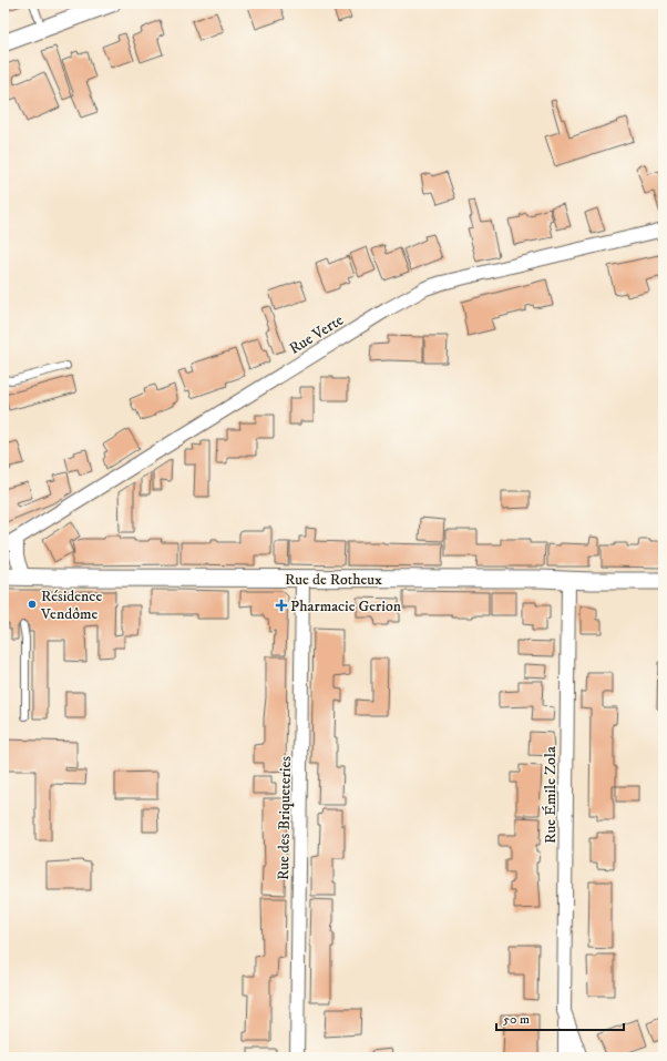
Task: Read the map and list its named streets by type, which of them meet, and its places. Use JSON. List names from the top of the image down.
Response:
{
  "streets": {
    "street": [
      "Rue Verte",
      "Rue de Rotheux",
      "Rue Émile Zola",
      "Rue des Briqueteries"
    ]
  },
  "crossings": [
    ["Rue de Rotheux", "Rue Émile Zola"],
    ["Rue de Rotheux", "Rue des Briqueteries"]
  ],
  "places": {
    "other": ["Résidence Vendôme"],
    "health": ["Pharmacie Gerion"]
  },
  "scale_bar": "50 m"
}
